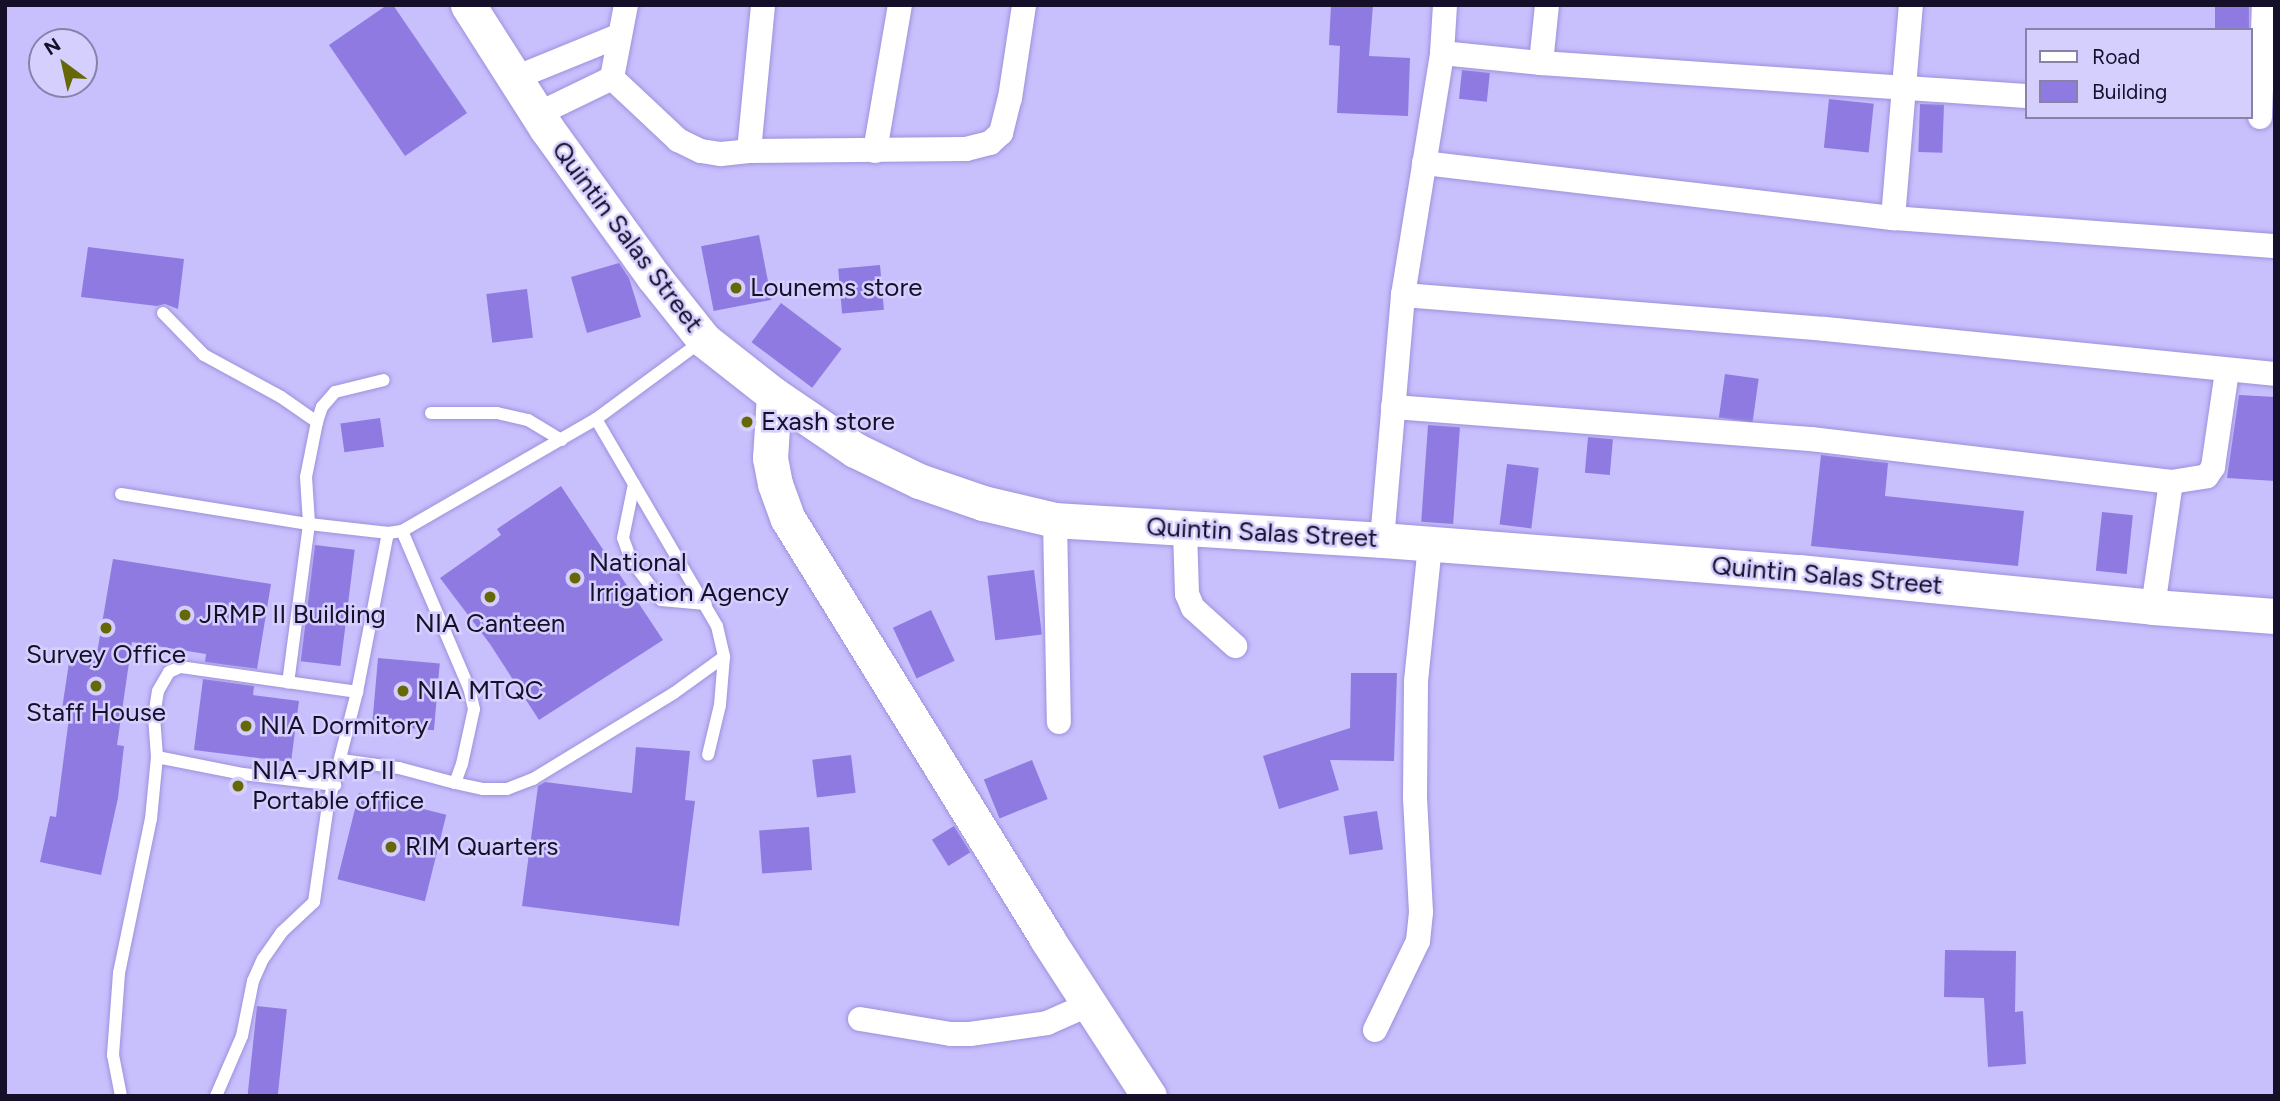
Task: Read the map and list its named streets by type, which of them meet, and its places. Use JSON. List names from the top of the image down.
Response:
{
  "streets": {
    "main road": ["Quintin Salas Street"]
  },
  "places": [
    "Lounems store",
    "Exash store",
    "National Irrigation Agency",
    "NIA Canteen",
    "JRMP II Building",
    "Survey Office",
    "Staff House",
    "NIA MTQC",
    "NIA Dormitory",
    "NIA-JRMP II Portable office",
    "RIM Quarters"
  ],
  "legend": ["Road", "Building"],
  "north": "top left"
}
